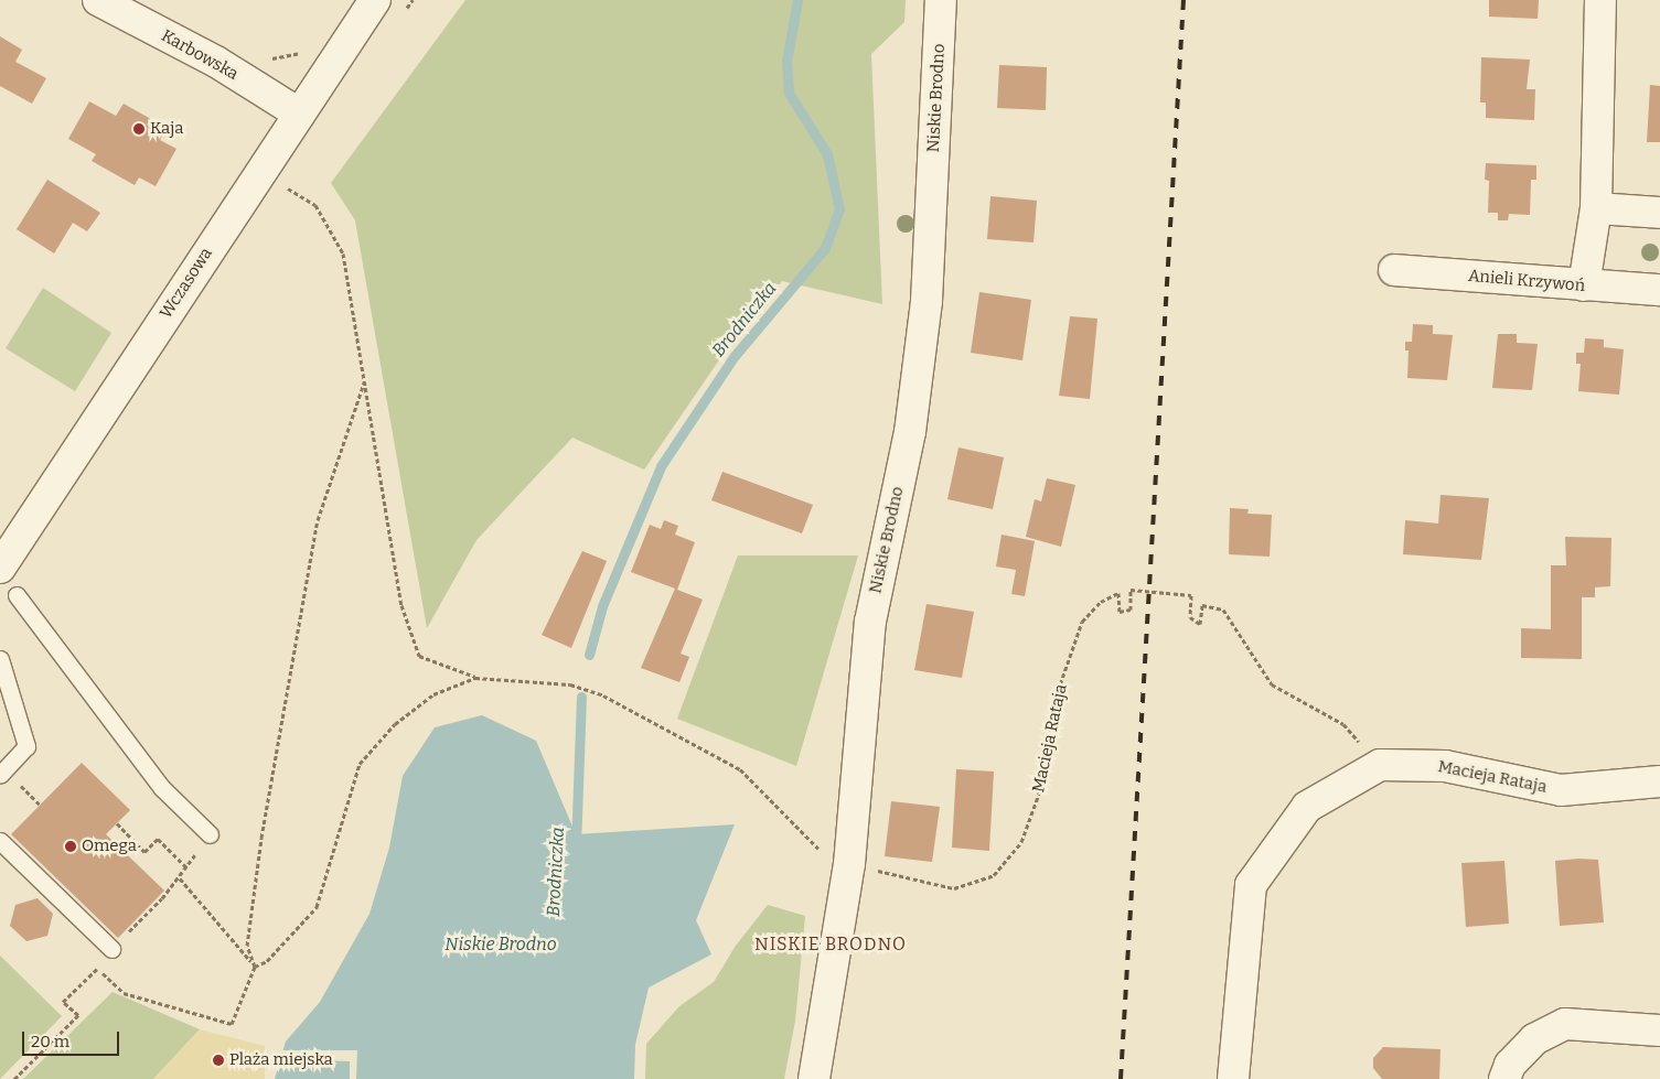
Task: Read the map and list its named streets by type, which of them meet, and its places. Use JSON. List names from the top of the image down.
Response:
{
  "streets": {
    "street": [
      "Karbowska",
      "Niskie Brodno",
      "Anieli Krzywoń",
      "Wczasowa",
      "Macieja Rataja"
    ]
  },
  "crossings": [
    ["Karbowska", "Wczasowa"],
    ["Niskie Brodno", "Macieja Rataja"]
  ],
  "districts": ["NISKIE BRODNO"],
  "water": ["Brodniczka", "Niskie Brodno"],
  "places": ["Kaja", "Omega", "Plaża miejska"],
  "scale_bar": "20 m"
}
